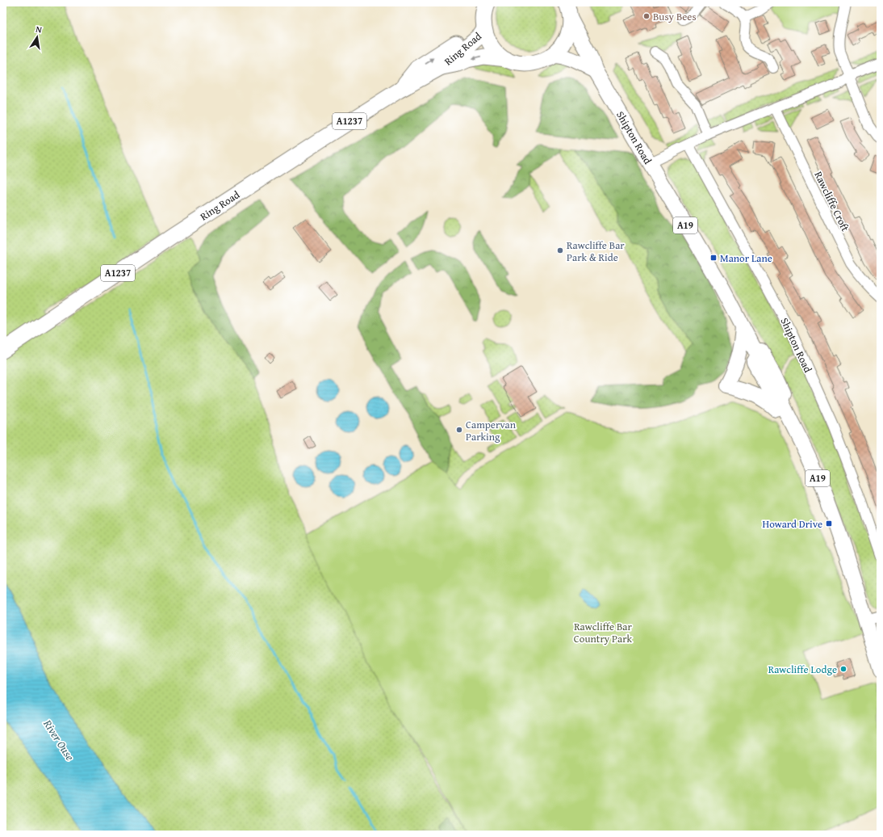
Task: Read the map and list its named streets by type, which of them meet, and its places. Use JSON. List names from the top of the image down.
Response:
{
  "streets": {
    "highway": ["Ring Road", "A1237"],
    "main road": ["Shipton Road", "A19"],
    "street": ["Rawcliffe Croft"]
  },
  "water": ["River Ouse"],
  "parks": ["Rawcliffe Bar Country Park"],
  "places": {
    "other": [
      "Busy Bees",
      "Rawcliffe Bar Park & Ride",
      "Campervan Parking",
      "Rawcliffe Lodge"
    ],
    "transit": ["Manor Lane", "Howard Drive"]
  },
  "north": "top"
}
